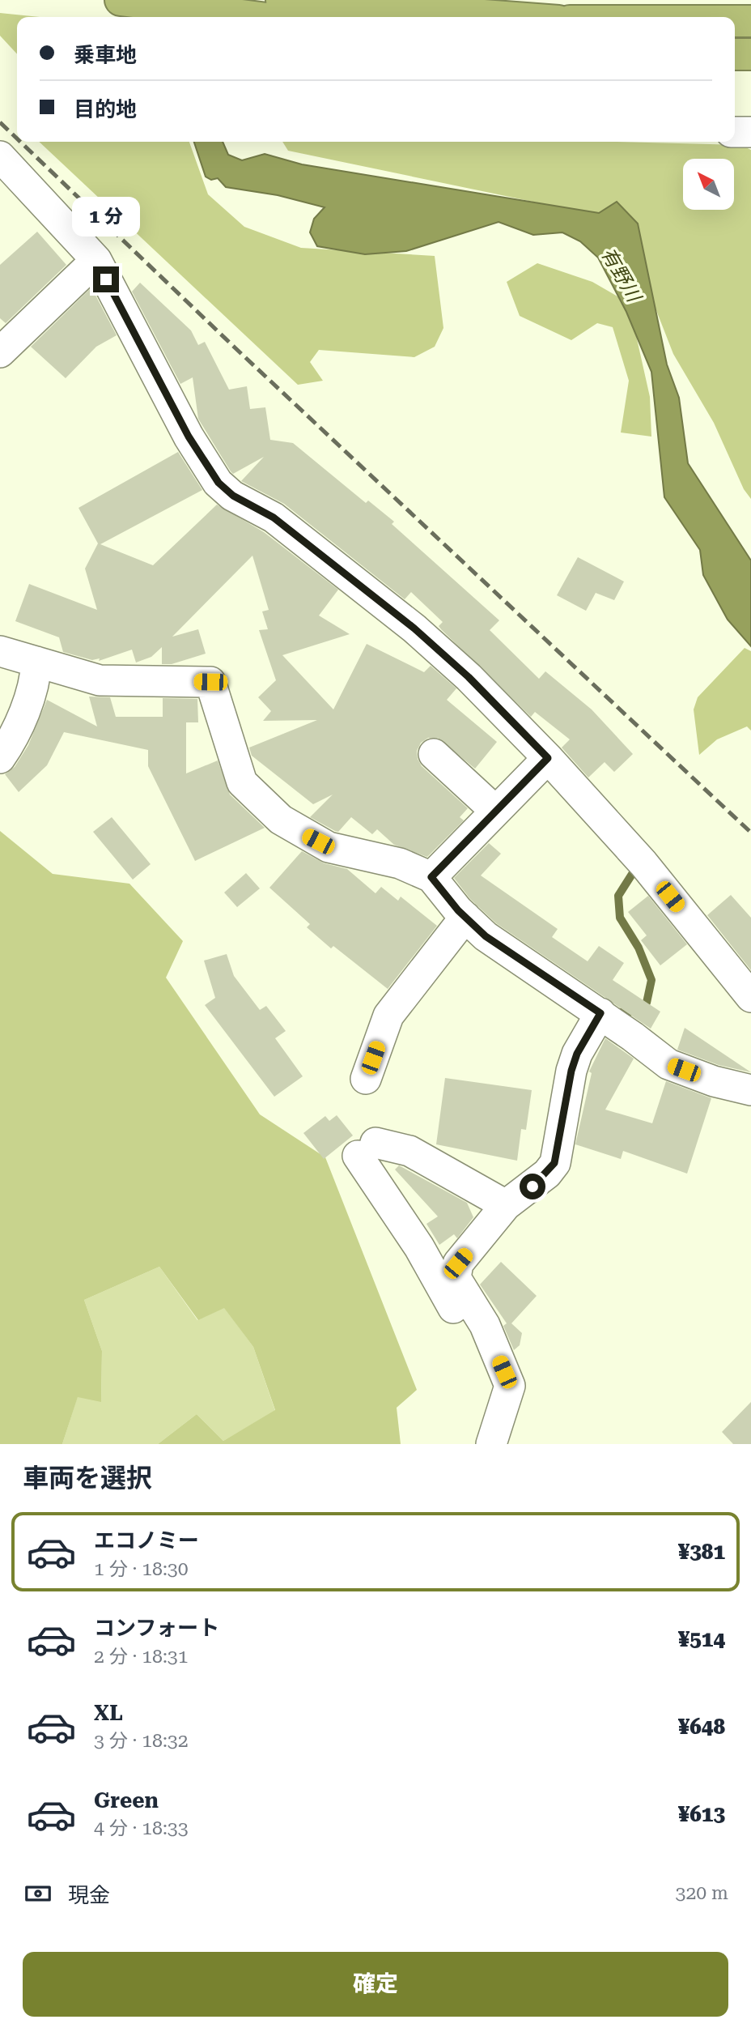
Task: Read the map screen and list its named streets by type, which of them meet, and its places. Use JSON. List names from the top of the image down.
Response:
{
  "water": ["有野川"],
  "north": "top left",
  "page": {
    "banner": ["乗車地", "目的地"],
    "bubble": "1 分",
    "heading": "車両を選択",
    "list": [
      {
        "name": "エコノミー",
        "note": "1 分 · 18:30",
        "value": "¥381"
      },
      {
        "name": "コンフォート",
        "note": "2 分 · 18:31",
        "value": "¥514"
      },
      {
        "name": "XL",
        "note": "3 分 · 18:32",
        "value": "¥648"
      },
      {
        "name": "Green",
        "note": "4 分 · 18:33",
        "value": "¥613"
      }
    ],
    "pay": ["現金", "320 m"],
    "buttons": "確定"
  }
}
